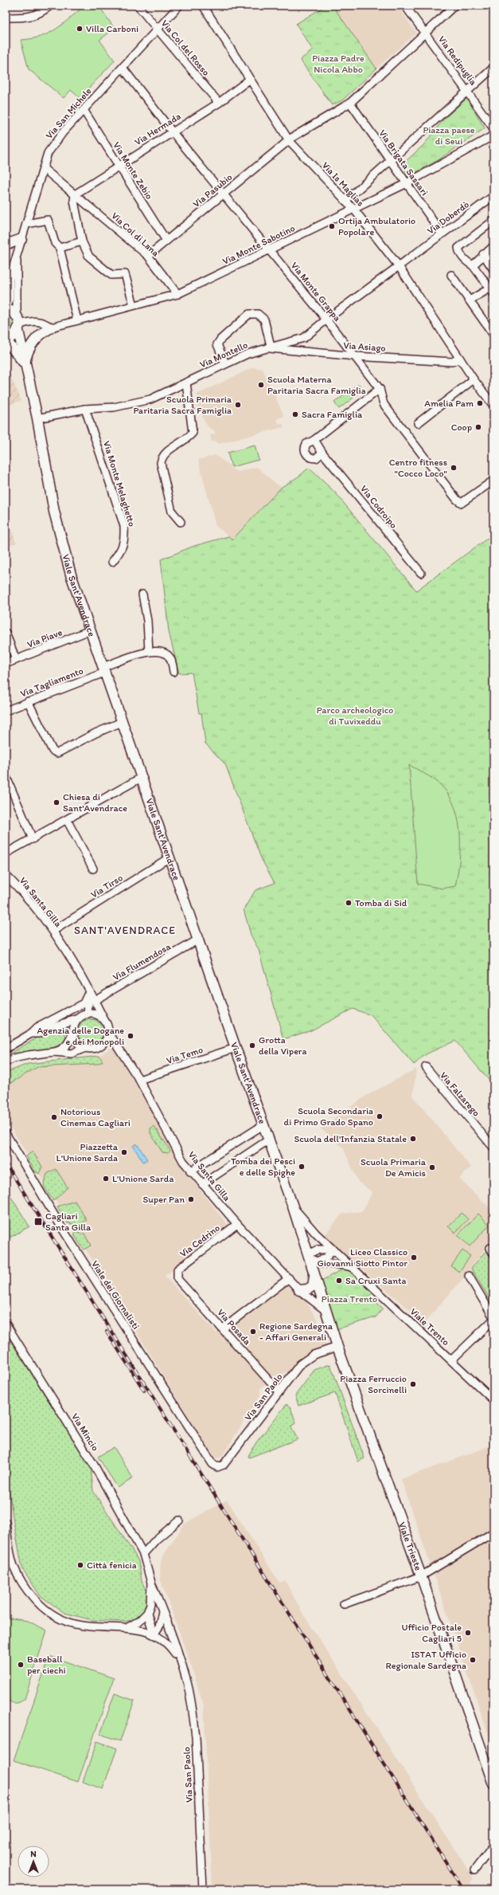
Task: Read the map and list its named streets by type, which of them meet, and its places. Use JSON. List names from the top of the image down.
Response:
{
  "streets": {
    "main road": ["Viale Sant'Avendrace", "Viale Trieste"],
    "street": [
      "Via Col del Rosso",
      "Via Redipuglia",
      "Via San Michele",
      "Via Hermada",
      "Via Brigata Sassari",
      "Via Monte Zebio",
      "Via Is Maglias",
      "Via Pasubio",
      "Via Doberdò",
      "Via Col di Lana",
      "Via Monte Sabotino",
      "Via Monte Grappa",
      "Via Asiago",
      "Via Montello",
      "Via Monte Melaghetto",
      "Via Codroipo",
      "Via Piave",
      "Via Tagliamento",
      "Via Tirso",
      "Via Santa Gilla",
      "Via Flumendosa",
      "Via Temo",
      "Via Falzarego",
      "Via Cedrino",
      "Viale dei Giornalisti",
      "Via Posada",
      "Viale Trento",
      "Via San Paolo",
      "Via Mincio"
    ]
  },
  "crossings": [
    ["Via Col del Rosso", "Via San Michele"],
    ["Via Col del Rosso", "Via Hermada"],
    ["Via Redipuglia", "Via Pasubio"],
    ["Via San Michele", "Via Monte Zebio"],
    ["Via San Michele", "Via Col di Lana"],
    ["Via San Michele", "Via Monte Grappa"],
    ["Via San Michele", "Viale Sant'Avendrace"],
    ["Via Hermada", "Via Monte Zebio"],
    ["Via Hermada", "Via Is Maglias"],
    ["Via Hermada", "Via Col di Lana"],
    ["Via Hermada", "Via Monte Grappa"],
    ["Via Brigata Sassari", "Via Pasubio"],
    ["Via Brigata Sassari", "Via Doberdò"],
    ["Via Brigata Sassari", "Via Monte Sabotino"],
    ["Via Monte Zebio", "Via Pasubio"],
    ["Via Is Maglias", "Via Pasubio"],
    ["Via Is Maglias", "Via Doberdò"],
    ["Via Is Maglias", "Via Monte Sabotino"],
    ["Via Is Maglias", "Via Asiago"],
    ["Via Is Maglias", "Via Montello"],
    ["Via Pasubio", "Via Col di Lana"],
    ["Via Pasubio", "Via Monte Grappa"],
    ["Via Doberdò", "Via Montello"],
    ["Via Col di Lana", "Via Monte Sabotino"],
    ["Via Monte Sabotino", "Via Monte Grappa"],
    ["Via Monte Grappa", "Via Asiago"],
    ["Via Monte Grappa", "Via Montello"],
    ["Via Asiago", "Via Montello"],
    ["Via Montello", "Via Monte Melaghetto"],
    ["Via Montello", "Viale Sant'Avendrace"],
    ["Viale Sant'Avendrace", "Via Piave"],
    ["Viale Sant'Avendrace", "Via Tagliamento"],
    ["Viale Sant'Avendrace", "Via Tirso"],
    ["Viale Sant'Avendrace", "Via Santa Gilla"],
    ["Viale Sant'Avendrace", "Via Flumendosa"],
    ["Viale Sant'Avendrace", "Via Temo"],
    ["Viale Sant'Avendrace", "Viale Trento"],
    ["Viale Sant'Avendrace", "Viale Trieste"],
    ["Via Tirso", "Via Santa Gilla"],
    ["Via Santa Gilla", "Via Flumendosa"],
    ["Via Santa Gilla", "Via Temo"],
    ["Via Santa Gilla", "Via Cedrino"],
    ["Via Santa Gilla", "Viale Trieste"],
    ["Via Cedrino", "Via Posada"],
    ["Viale dei Giornalisti", "Via San Paolo"],
    ["Via Posada", "Via San Paolo"],
    ["Via San Paolo", "Via Mincio"],
    ["Via San Paolo", "Viale Trieste"]
  ],
  "districts": ["SANT'AVENDRACE"],
  "parks": [
    "Piazza Padre Nicola Abbo",
    "Piazza paese di Seui",
    "Parco archeologico di Tuvixeddu",
    "Piazza Trento"
  ],
  "places": {
    "other": [
      "Villa Carboni",
      "Ortija Ambulatorio Popolare",
      "Scuola Materna Paritaria Sacra Famiglia",
      "Amelia Pam",
      "Scuola Primaria Paritaria Sacra Famiglia",
      "Sacra Famiglia",
      "Coop",
      "Centro fitness \"Cocco Loco\"",
      "Chiesa di Sant'Avendrace",
      "Tomba di Sid",
      "Agenzia delle Dogane e dei Monopoli",
      "Grotta della Vipera",
      "Scuola Secondaria di Primo Grado Spano",
      "Notorious Cinemas Cagliari",
      "Scuola dell'Infanzia Statale",
      "Piazzetta L'Unione Sarda",
      "Tomba dei Pesci e delle Spighe",
      "Scuola Primaria De Amicis",
      "L'Unione Sarda",
      "Super Pan",
      "Liceo Classico Giovanni Siotto Pintor",
      "Sa Cruxi Santa",
      "Regione Sardegna - Affari Generali",
      "Piazza Ferruccio Sorcinelli",
      "Città fenicia",
      "Ufficio Postale Cagliari 5",
      "ISTAT Ufficio Regionale Sardegna",
      "Baseball per ciechi"
    ],
    "transit": ["Cagliari Santa Gilla"]
  },
  "north": "top"
}
